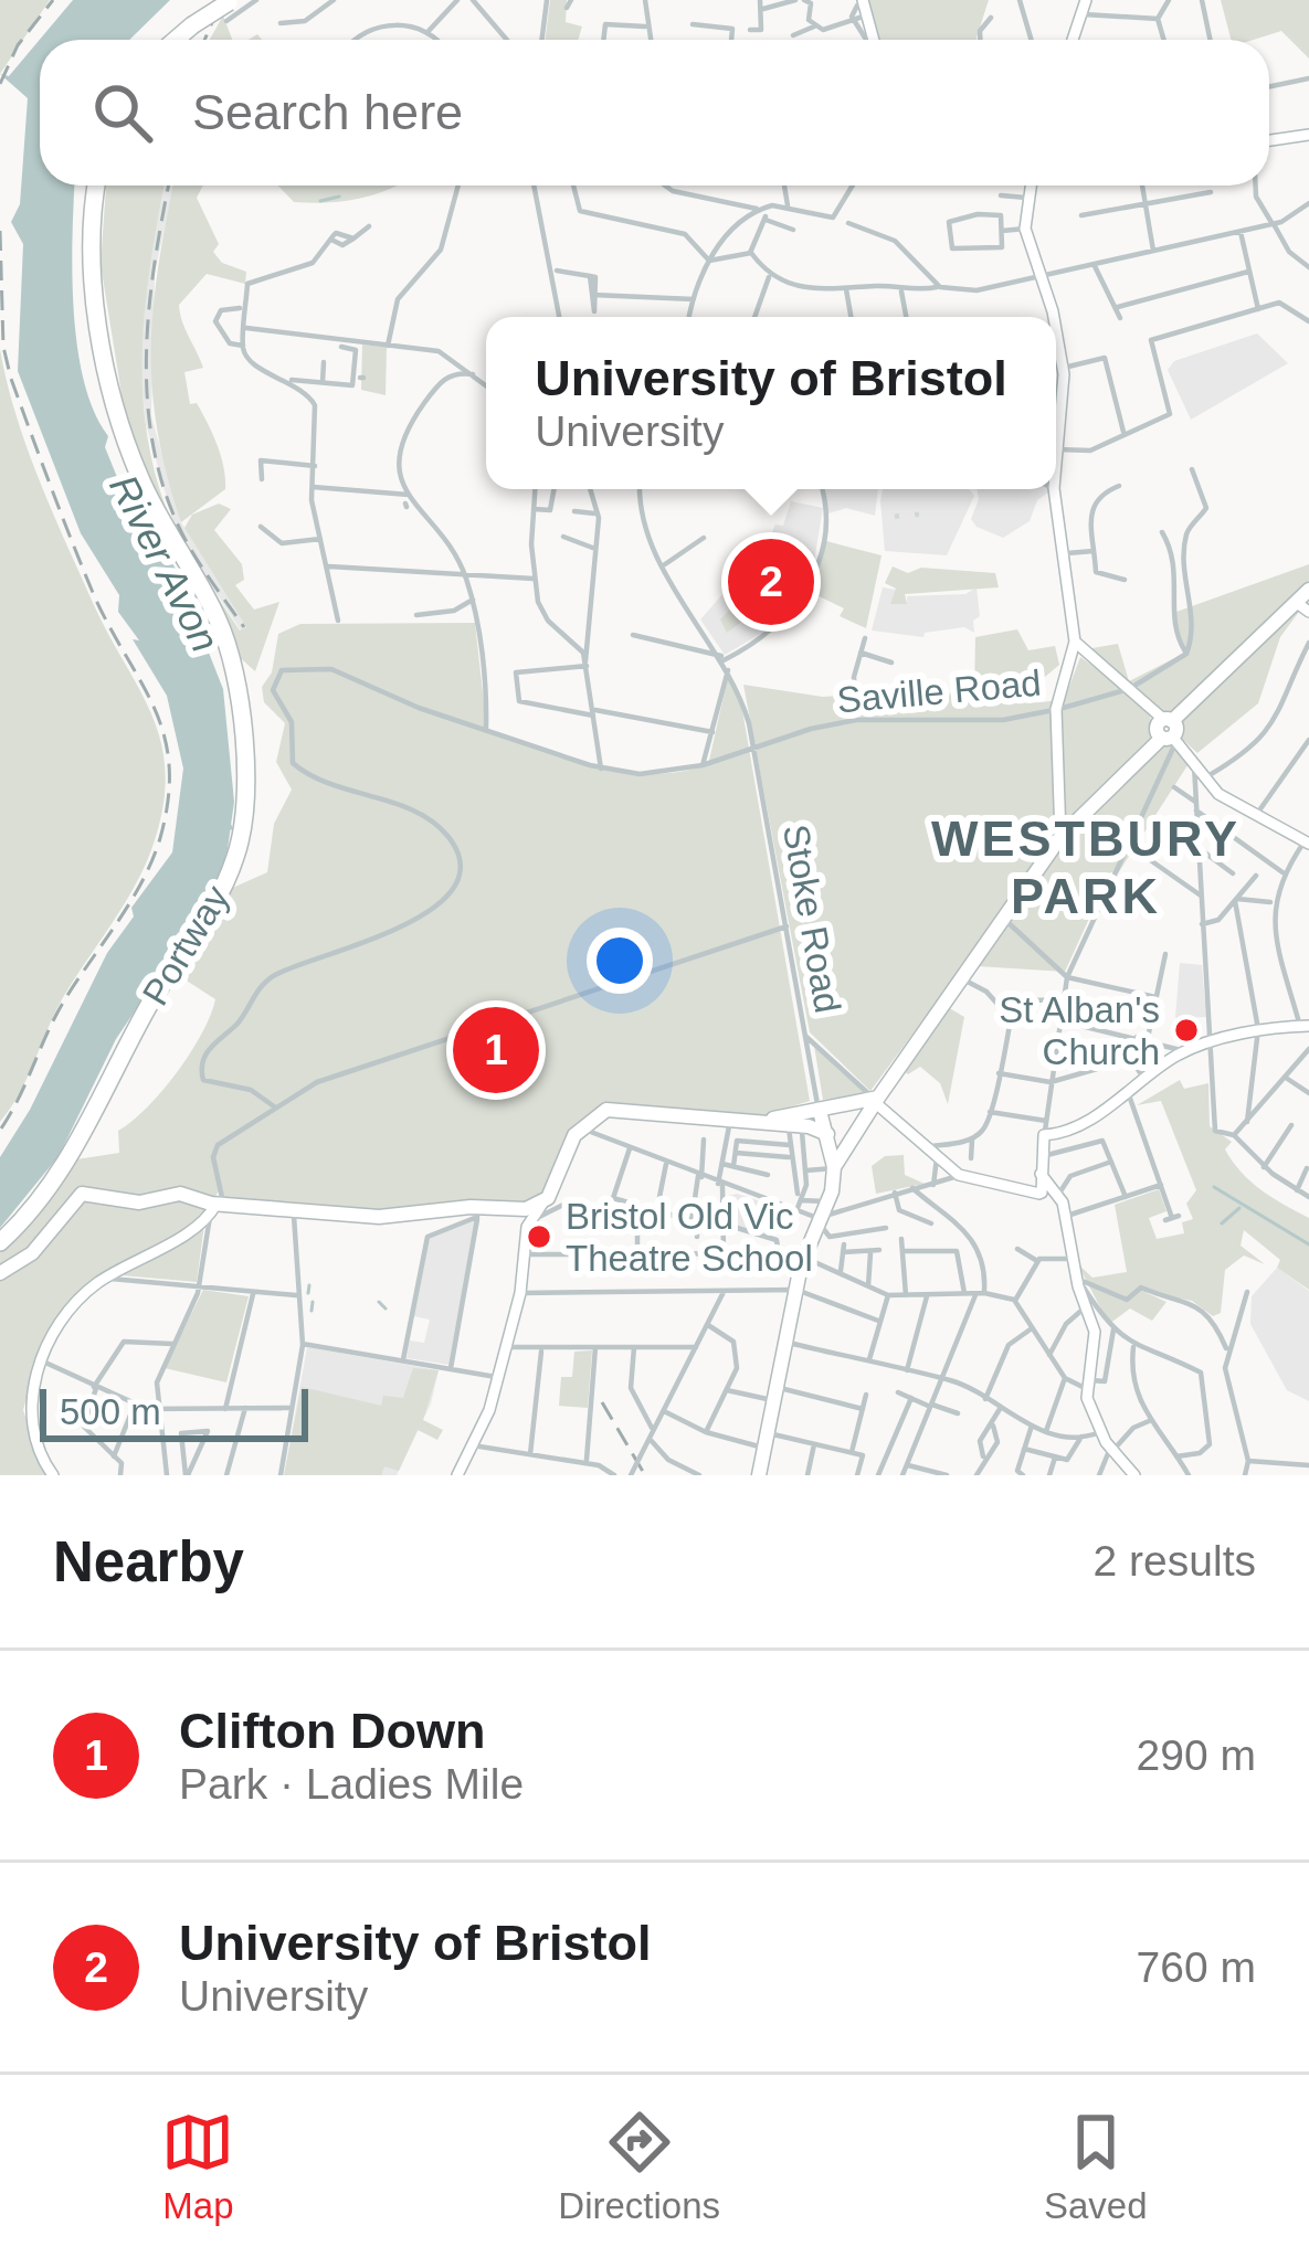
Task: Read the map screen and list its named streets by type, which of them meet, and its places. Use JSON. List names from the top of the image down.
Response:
{
  "streets": {
    "highway": ["Portway"],
    "street": ["Saville Road", "Stoke Road"]
  },
  "crossings": [
    ["Saville Road", "Stoke Road"]
  ],
  "districts": ["WESTBURY PARK"],
  "water": ["River Avon"],
  "places": ["St Alban's Church", "Bristol Old Vic Theatre School"],
  "scale_bar": "500 m",
  "page": {
    "search": "Search here",
    "popup": ["University of Bristol", "University"],
    "pins": ["2", "1"],
    "scale": "500 m",
    "heading": ["Nearby", "2 results"],
    "list": [
      {
        "mark": "1",
        "name": "Clifton Down",
        "note": "Park · Ladies Mile",
        "value": "290 m"
      },
      {
        "mark": "2",
        "name": "University of Bristol",
        "note": "University",
        "value": "760 m"
      }
    ],
    "nav": ["Map", "Directions", "Saved"]
  }
}
